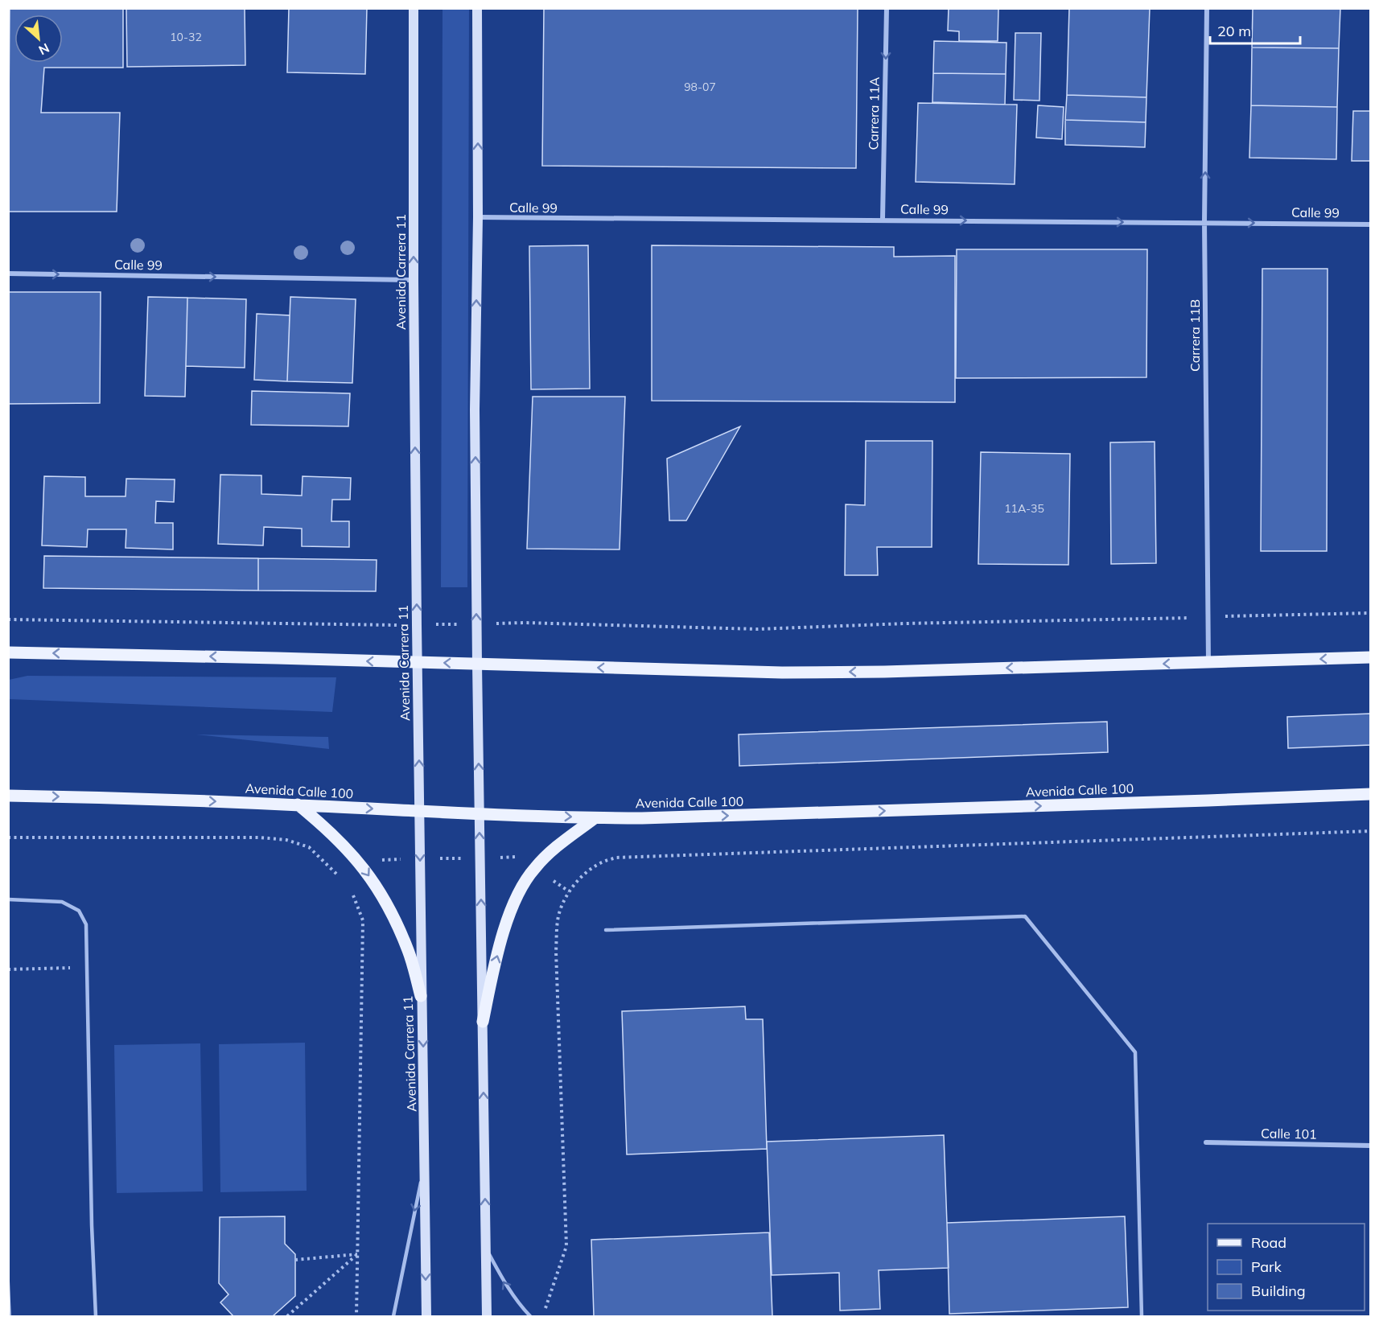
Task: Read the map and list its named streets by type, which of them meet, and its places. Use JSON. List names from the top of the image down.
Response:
{
  "streets": {
    "main road": ["Avenida Carrera 11", "Avenida Calle 100"],
    "street": [
      "Carrera 11A",
      "Calle 99",
      "Carrera 11B",
      "Calle 101"
    ]
  },
  "crossings": [
    ["Carrera 11A", "Calle 99"],
    ["Calle 99", "Avenida Carrera 11"],
    ["Calle 99", "Carrera 11B"],
    ["Avenida Carrera 11", "Avenida Calle 100"]
  ],
  "one_way": ["Carrera 11A", "Calle 99", "Avenida Calle 100"],
  "house_numbers": ["10-32", "98-07", "11A-35"],
  "legend": ["Road", "Park", "Building"],
  "scale_bar": "20 m",
  "north": "bottom right"
}
